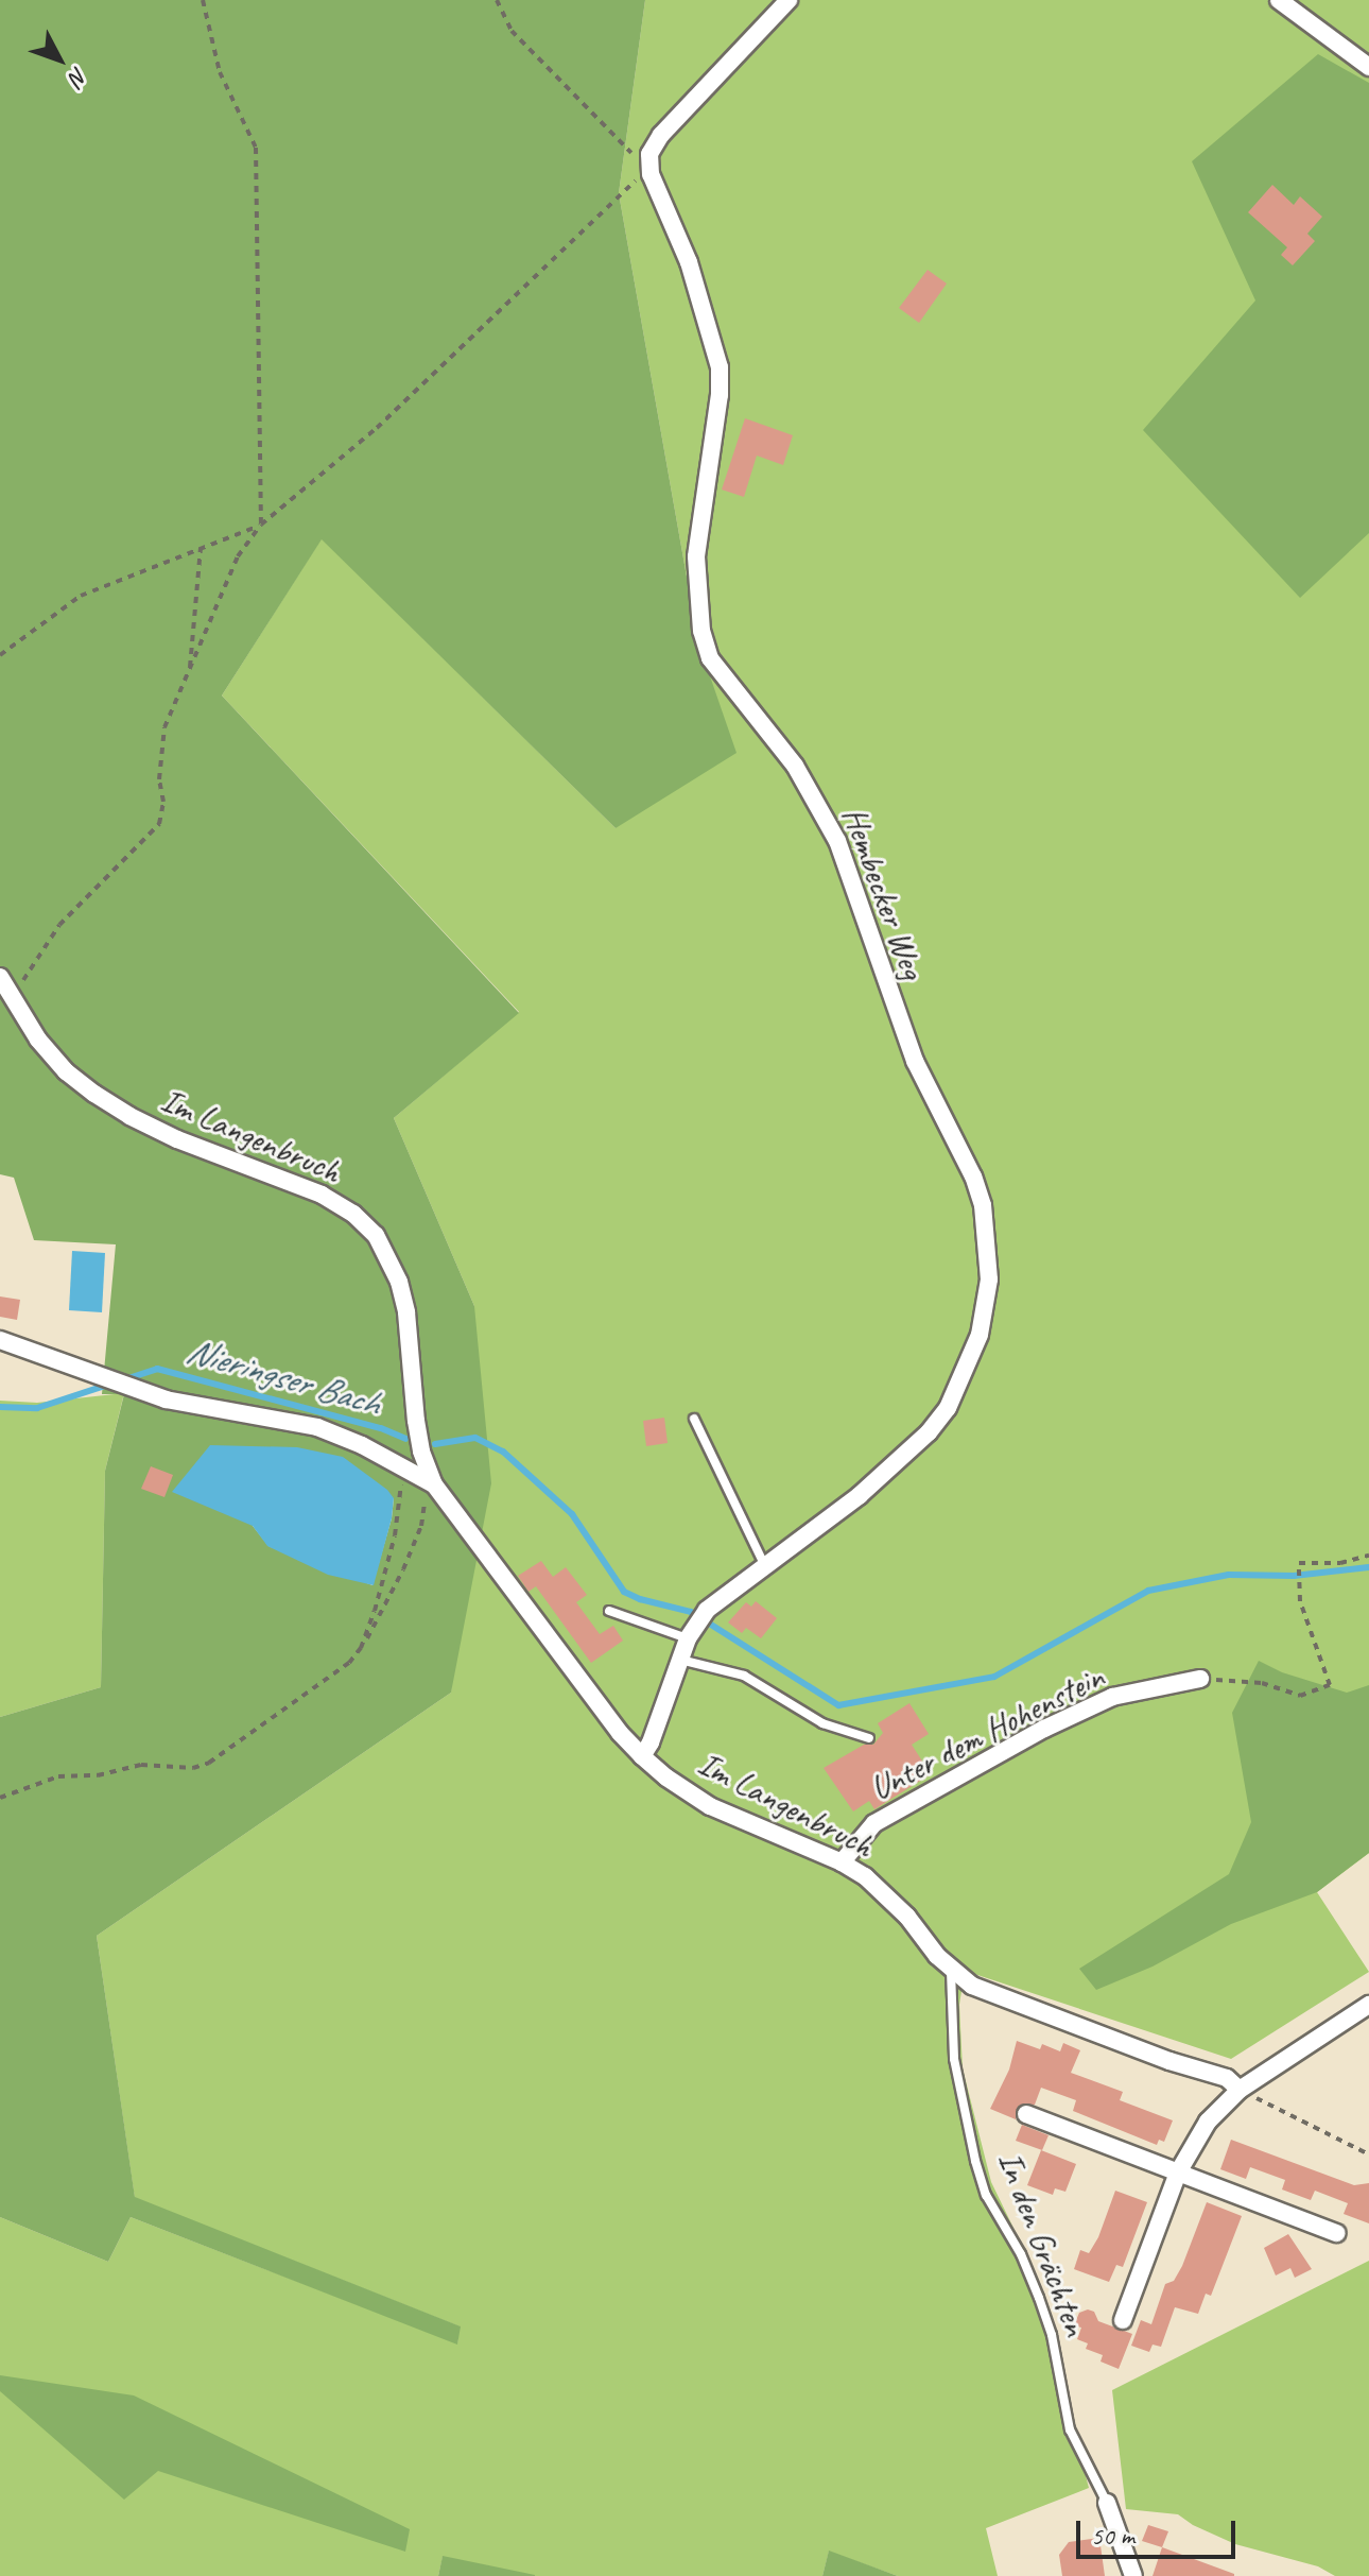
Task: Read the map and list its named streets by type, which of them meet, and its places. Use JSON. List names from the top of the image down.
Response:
{
  "streets": {
    "street": [
      "Hembecker Weg",
      "Im Langenbruch",
      "Unter dem Hohenstein",
      "In den Grächten"
    ]
  },
  "crossings": [
    ["Hembecker Weg", "Im Langenbruch"],
    ["Im Langenbruch", "Unter dem Hohenstein"],
    ["Im Langenbruch", "In den Grächten"]
  ],
  "water": ["Nieringser Bach"],
  "scale_bar": "50 m",
  "north": "bottom right"
}
